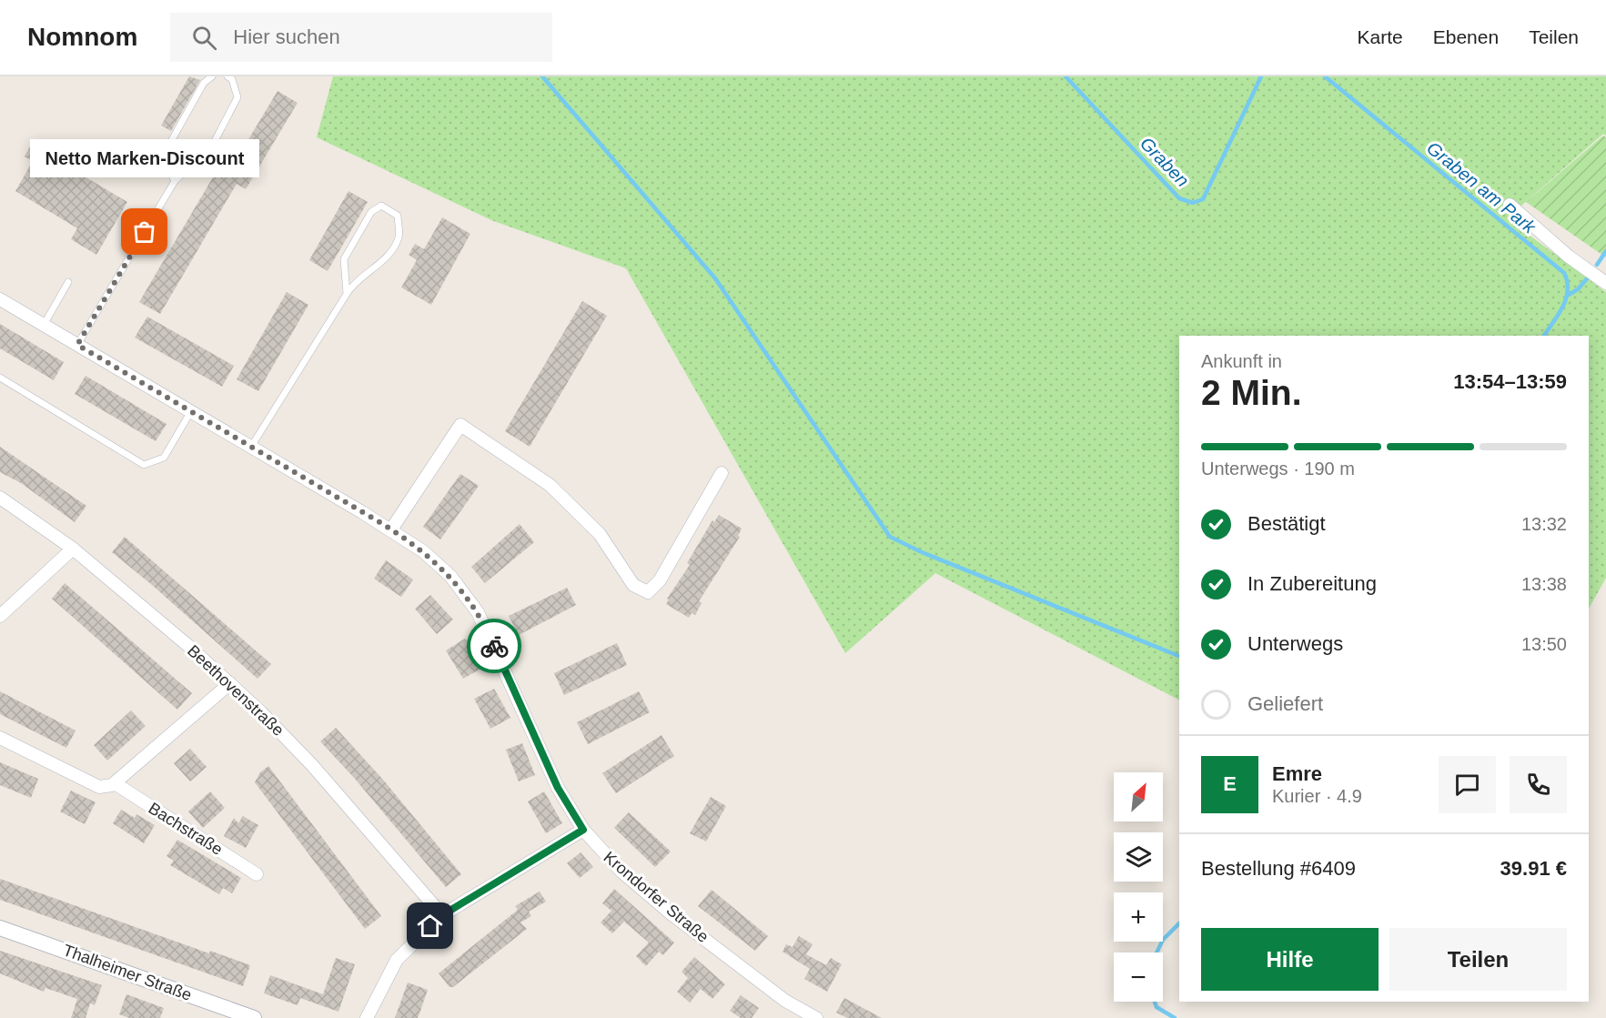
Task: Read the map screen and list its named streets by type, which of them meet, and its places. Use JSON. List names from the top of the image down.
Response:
{
  "streets": {
    "street": [
      "Beethovenstraße",
      "Bachstraße",
      "Krondorfer Straße",
      "Thalheimer Straße"
    ]
  },
  "water": ["Graben", "Graben am Park"],
  "places": ["Netto Marken-Discount"],
  "north": "top right",
  "page": {
    "header": "Nomnom",
    "search": "Hier suchen",
    "nav": ["Karte", "Ebenen", "Teilen"],
    "bubble": "Netto Marken-Discount",
    "heading": ["2 Min.", "Ankunft in", "13:54–13:59"],
    "panel": [
      "Emre",
      "Kurier · 4.9",
      "Bestellung #6409",
      "39.91 €"
    ],
    "bar": "Unterwegs · 190 m",
    "list": [
      ["Bestätigt", "13:32"],
      ["In Zubereitung", "13:38"],
      ["Unterwegs", "13:50"],
      "Geliefert"
    ],
    "round": "E",
    "map_buttons": ["+", "−"],
    "buttons": ["Hilfe", "Teilen"]
  }
}
